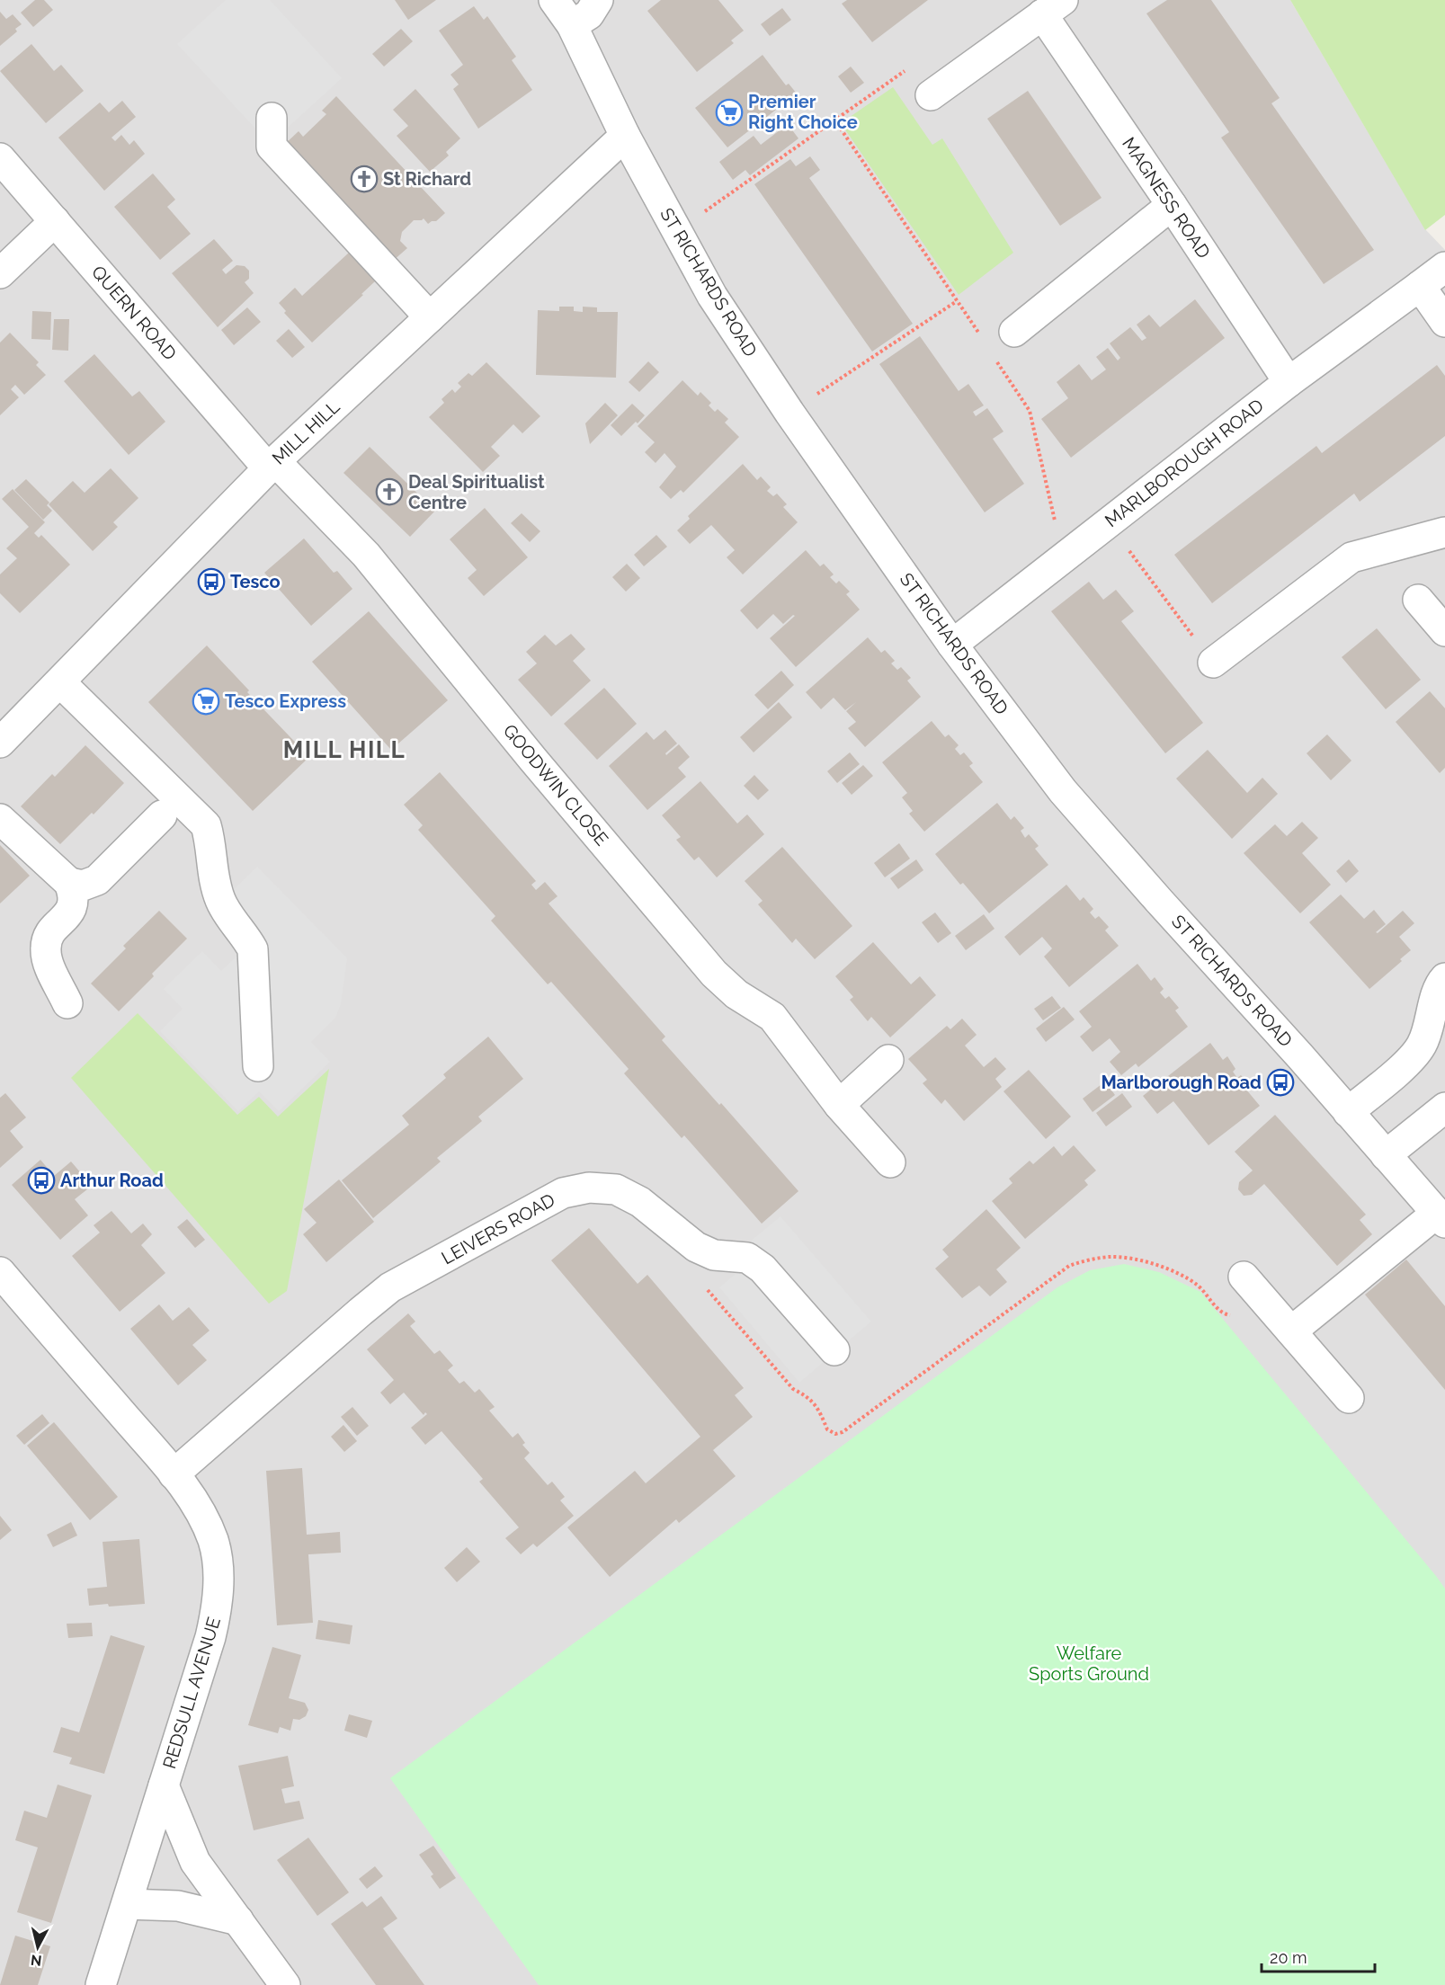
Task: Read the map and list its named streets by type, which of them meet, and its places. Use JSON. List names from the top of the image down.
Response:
{
  "streets": {
    "street": [
      "MAGNESS ROAD",
      "ST RICHARDS ROAD",
      "QUERN ROAD",
      "MILL HILL",
      "MARLBOROUGH ROAD",
      "GOODWIN CLOSE",
      "LEIVERS ROAD",
      "REDSULL AVENUE"
    ]
  },
  "crossings": [
    ["MAGNESS ROAD", "MARLBOROUGH ROAD"],
    ["ST RICHARDS ROAD", "MILL HILL"],
    ["ST RICHARDS ROAD", "MARLBOROUGH ROAD"],
    ["QUERN ROAD", "MILL HILL"],
    ["QUERN ROAD", "GOODWIN CLOSE"],
    ["MILL HILL", "GOODWIN CLOSE"],
    ["LEIVERS ROAD", "REDSULL AVENUE"]
  ],
  "districts": ["MILL HILL"],
  "parks": ["Welfare Sports Ground"],
  "places": {
    "supermarket": ["Premier Right Choice", "Tesco Express"],
    "church": ["St Richard", "Deal Spiritualist Centre"],
    "bus stop": ["Tesco", "Marlborough Road", "Arthur Road"]
  },
  "scale_bar": "20 m",
  "north": "bottom"
}
